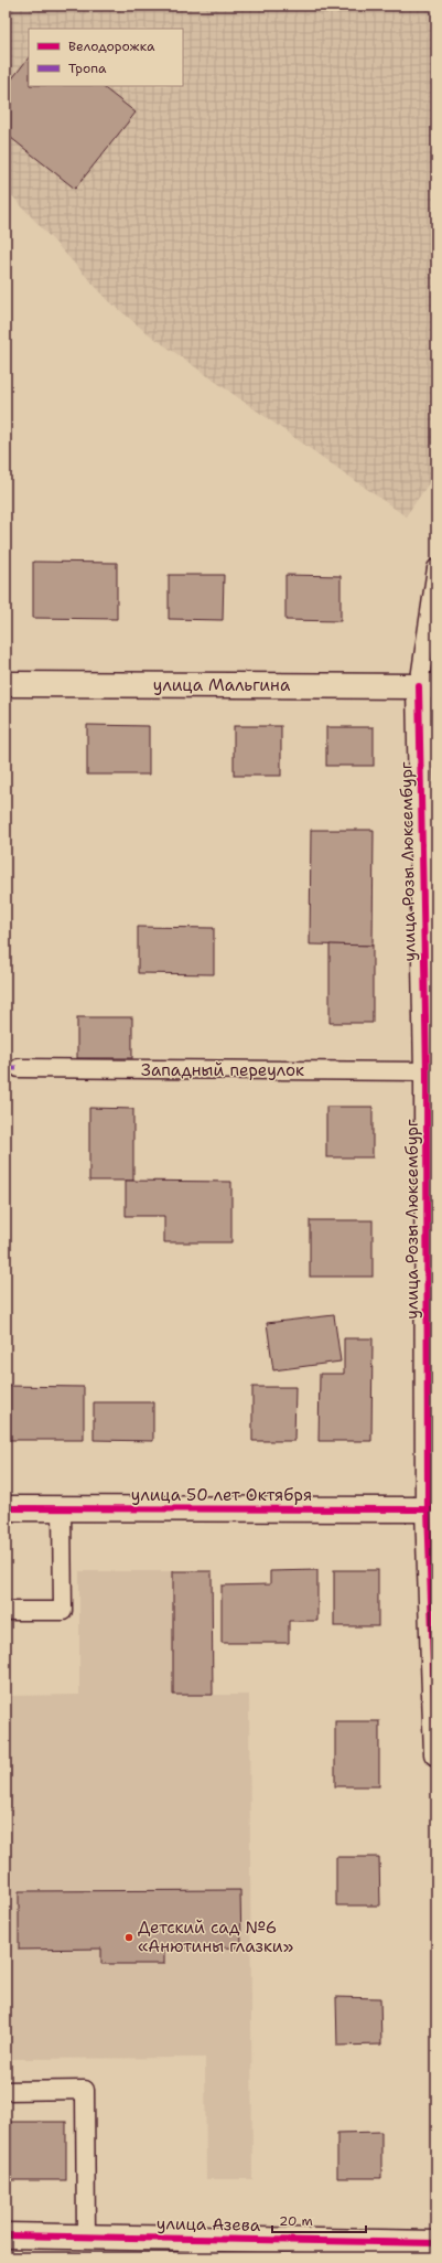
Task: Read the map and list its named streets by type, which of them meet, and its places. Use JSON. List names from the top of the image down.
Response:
{
  "streets": {
    "street": [
      "улица Мальгина",
      "улица Розы Люксембург",
      "улица 50 лет Октября",
      "улица Азева"
    ],
    "lane": ["Западный переулок"]
  },
  "crossings": [
    ["улица Мальгина", "улица Розы Люксембург"],
    ["улица Розы Люксембург", "Западный переулок"],
    ["улица Розы Люксембург", "улица 50 лет Октября"]
  ],
  "places": ["Детский сад №6 «Анютины глазки»"],
  "legend": ["Велодорожка", "Тропа"],
  "scale_bar": "20 m"
}
